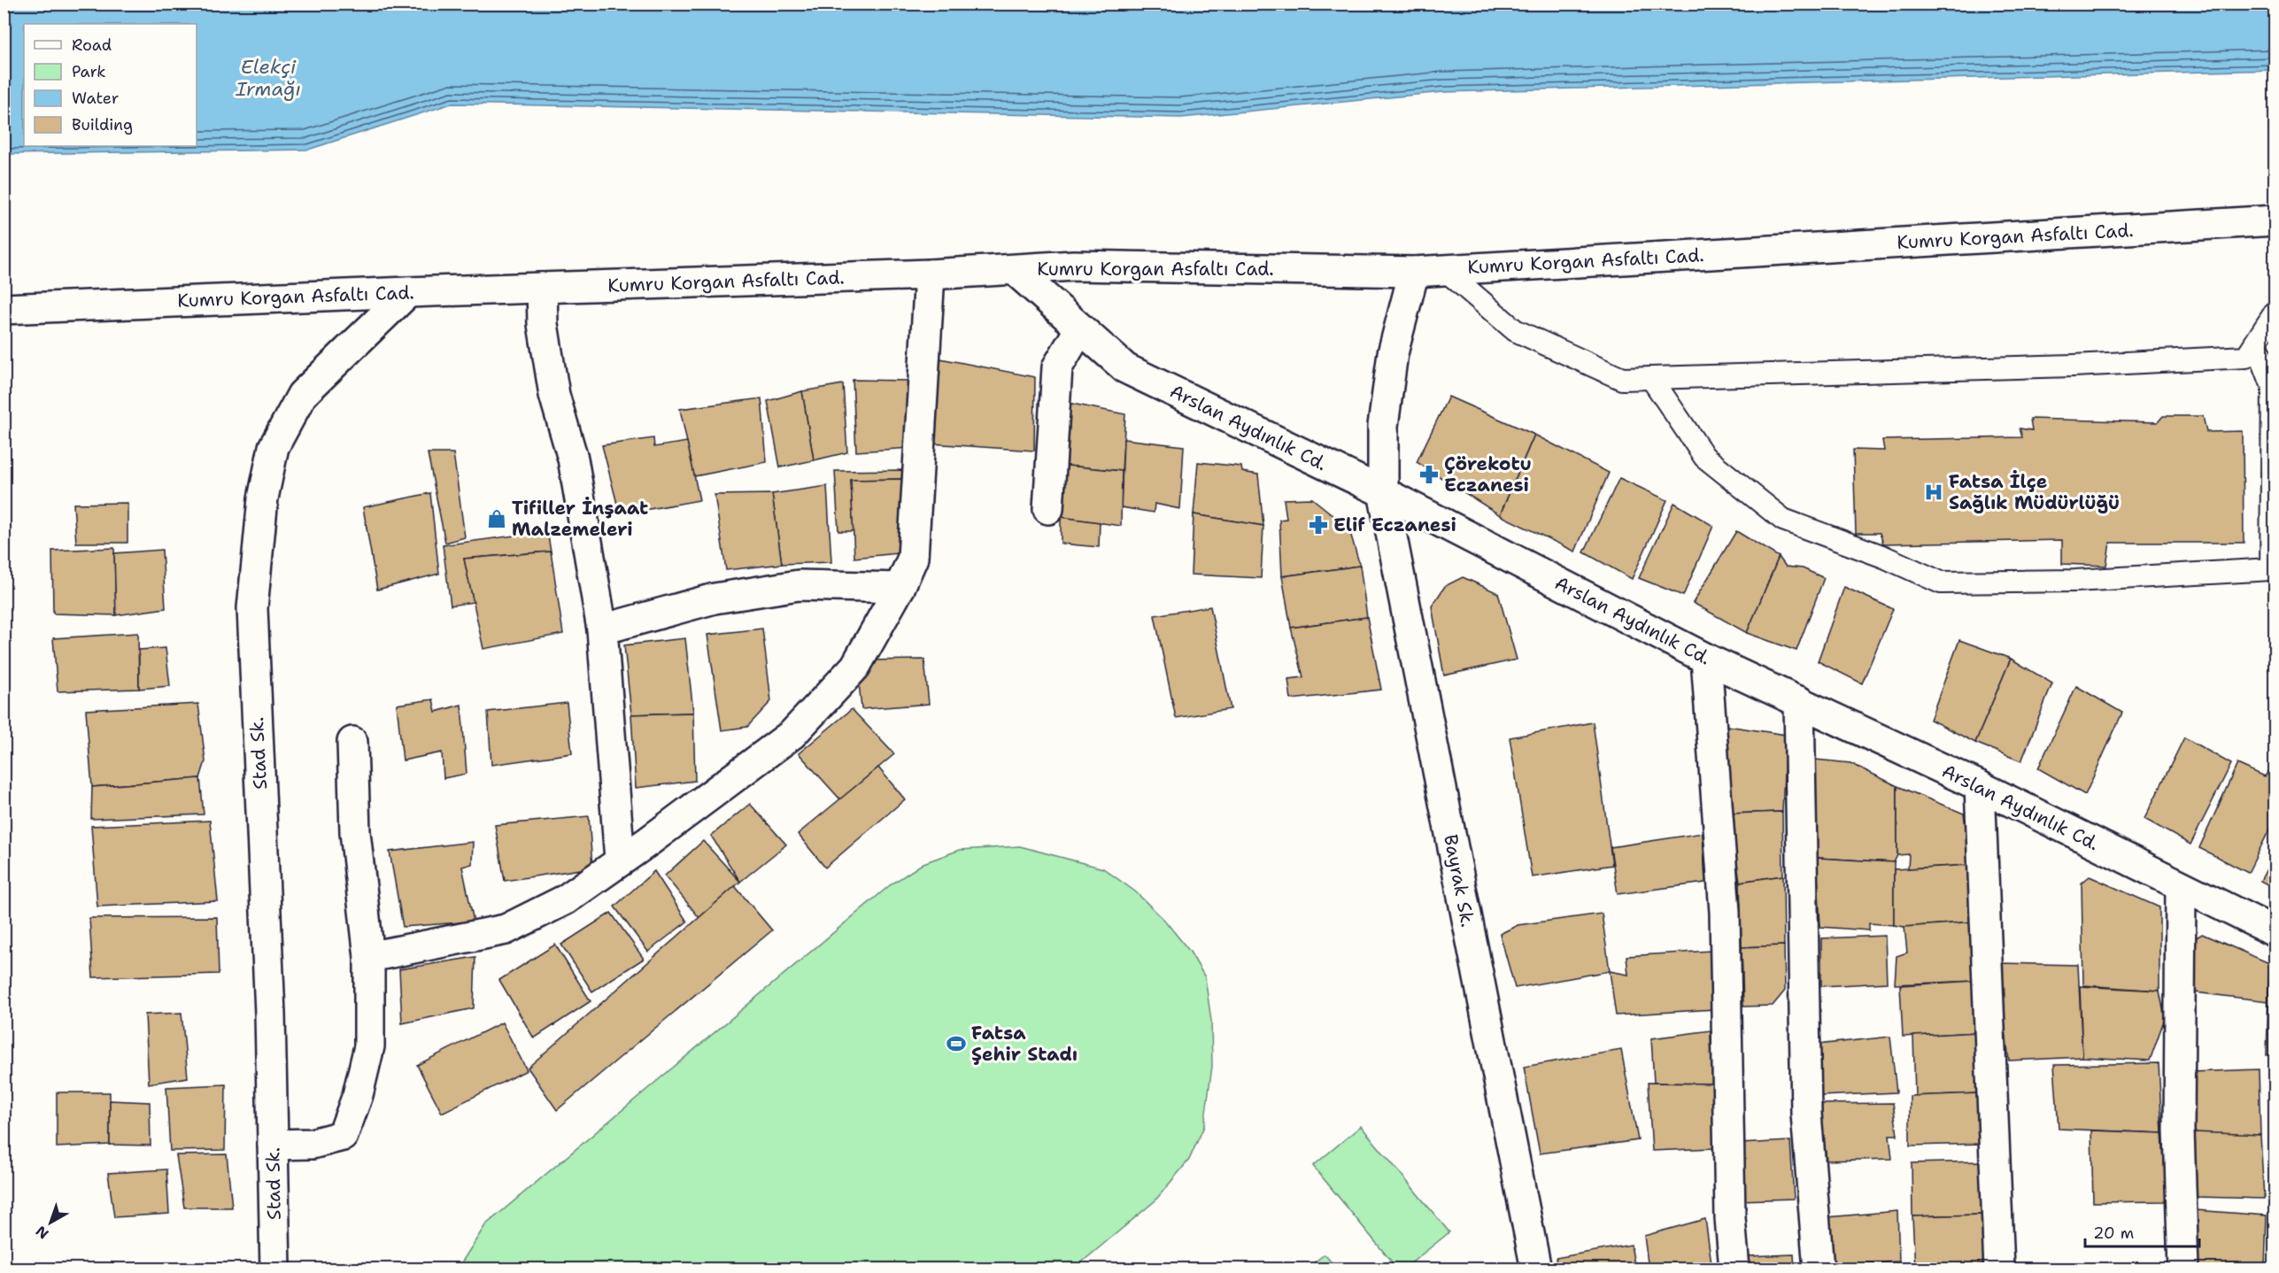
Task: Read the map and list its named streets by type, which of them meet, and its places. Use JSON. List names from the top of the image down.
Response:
{
  "streets": {
    "street": [
      "Kumru Korgan Asfaltı Cad.",
      "Arslan Aydınlık Cd.",
      "Stad Sk.",
      "Bayrak Sk."
    ]
  },
  "crossings": [
    ["Kumru Korgan Asfaltı Cad.", "Arslan Aydınlık Cd."],
    ["Kumru Korgan Asfaltı Cad.", "Stad Sk."],
    ["Kumru Korgan Asfaltı Cad.", "Bayrak Sk."],
    ["Arslan Aydınlık Cd.", "Bayrak Sk."]
  ],
  "water": ["Elekçi Irmağı"],
  "places": {
    "pharmacy": ["Çörekotu Eczanesi", "Elif Eczanesi"],
    "hospital": ["Fatsa İlçe Sağlık Müdürlüğü"],
    "shop": ["Tifiller İnşaat Malzemeleri"],
    "sports": ["Fatsa Şehir Stadı"]
  },
  "legend": [
    "Road",
    "Park",
    "Water",
    "Building"
  ],
  "scale_bar": "20 m",
  "north": "bottom left"
}
